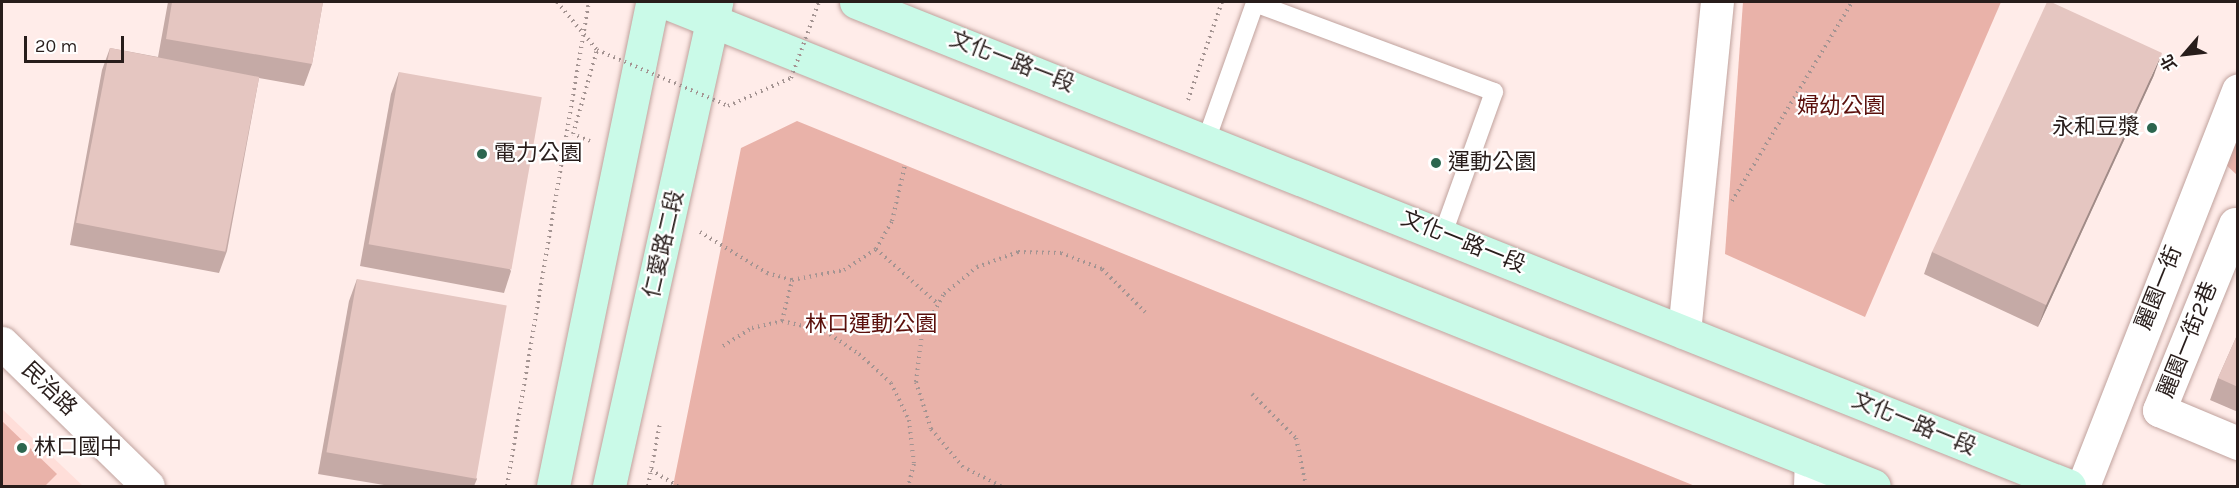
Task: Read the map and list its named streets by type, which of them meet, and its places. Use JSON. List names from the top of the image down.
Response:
{
  "streets": {
    "main road": ["文化一路一段", "仁愛路二段"],
    "street": ["麗園一街", "麗園一街2巷", "民治路"]
  },
  "crossings": [
    ["麗園一街", "麗園一街2巷"]
  ],
  "parks": ["婦幼公園", "林口運動公園"],
  "places": [
    "永和豆漿",
    "電力公園",
    "運動公園",
    "林口國中"
  ],
  "scale_bar": "20 m",
  "north": "bottom left"
}
